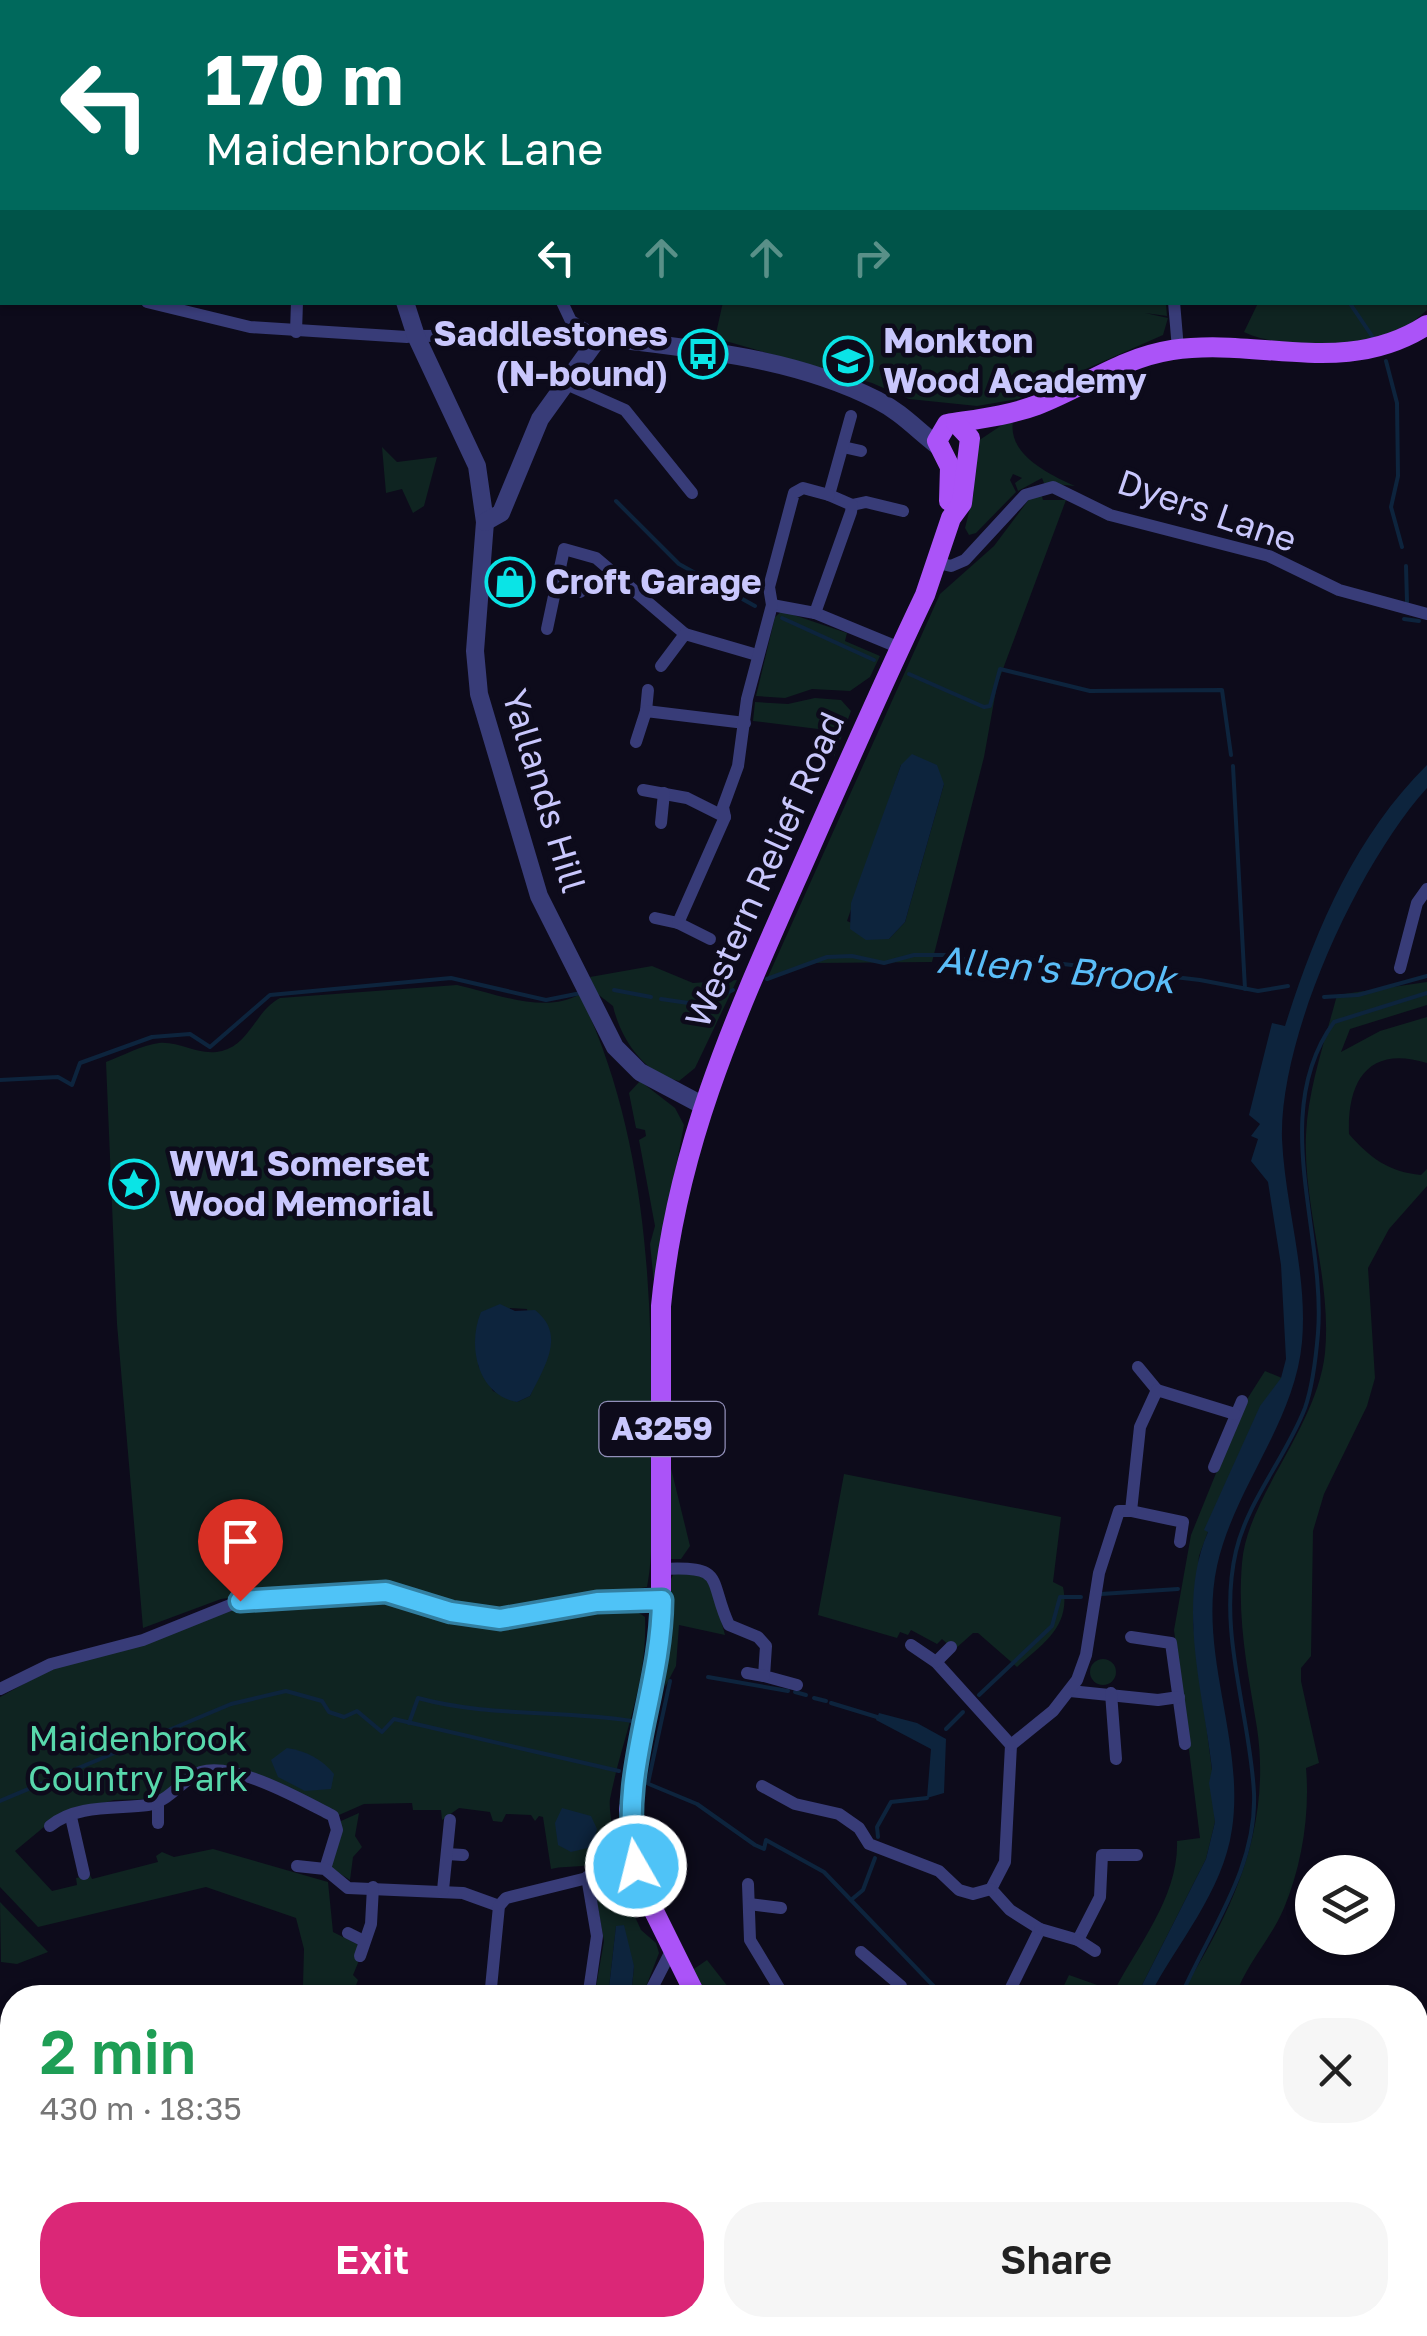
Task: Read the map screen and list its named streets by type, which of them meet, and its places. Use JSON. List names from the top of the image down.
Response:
{
  "streets": {
    "main road": ["Western Relief Road", "A3259"],
    "street": ["Dyers Lane", "Yallands Hill"]
  },
  "crossings": [
    ["Dyers Lane", "Western Relief Road"],
    ["Yallands Hill", "Western Relief Road"],
    ["Western Relief Road", "A3259"]
  ],
  "water": ["Allen's Brook"],
  "parks": ["Maidenbrook Country Park"],
  "places": {
    "bus stop": ["Saddlestones (N-bound)"],
    "school or university": ["Monkton Wood Academy"],
    "shop": ["Croft Garage"],
    "place": ["WW1 Somerset Wood Memorial"]
  },
  "page": {
    "turn": ["170 m", "Maidenbrook Lane"],
    "heading": ["2 min", "430 m · 18:35"],
    "buttons": ["Exit", "Share"]
  }
}
